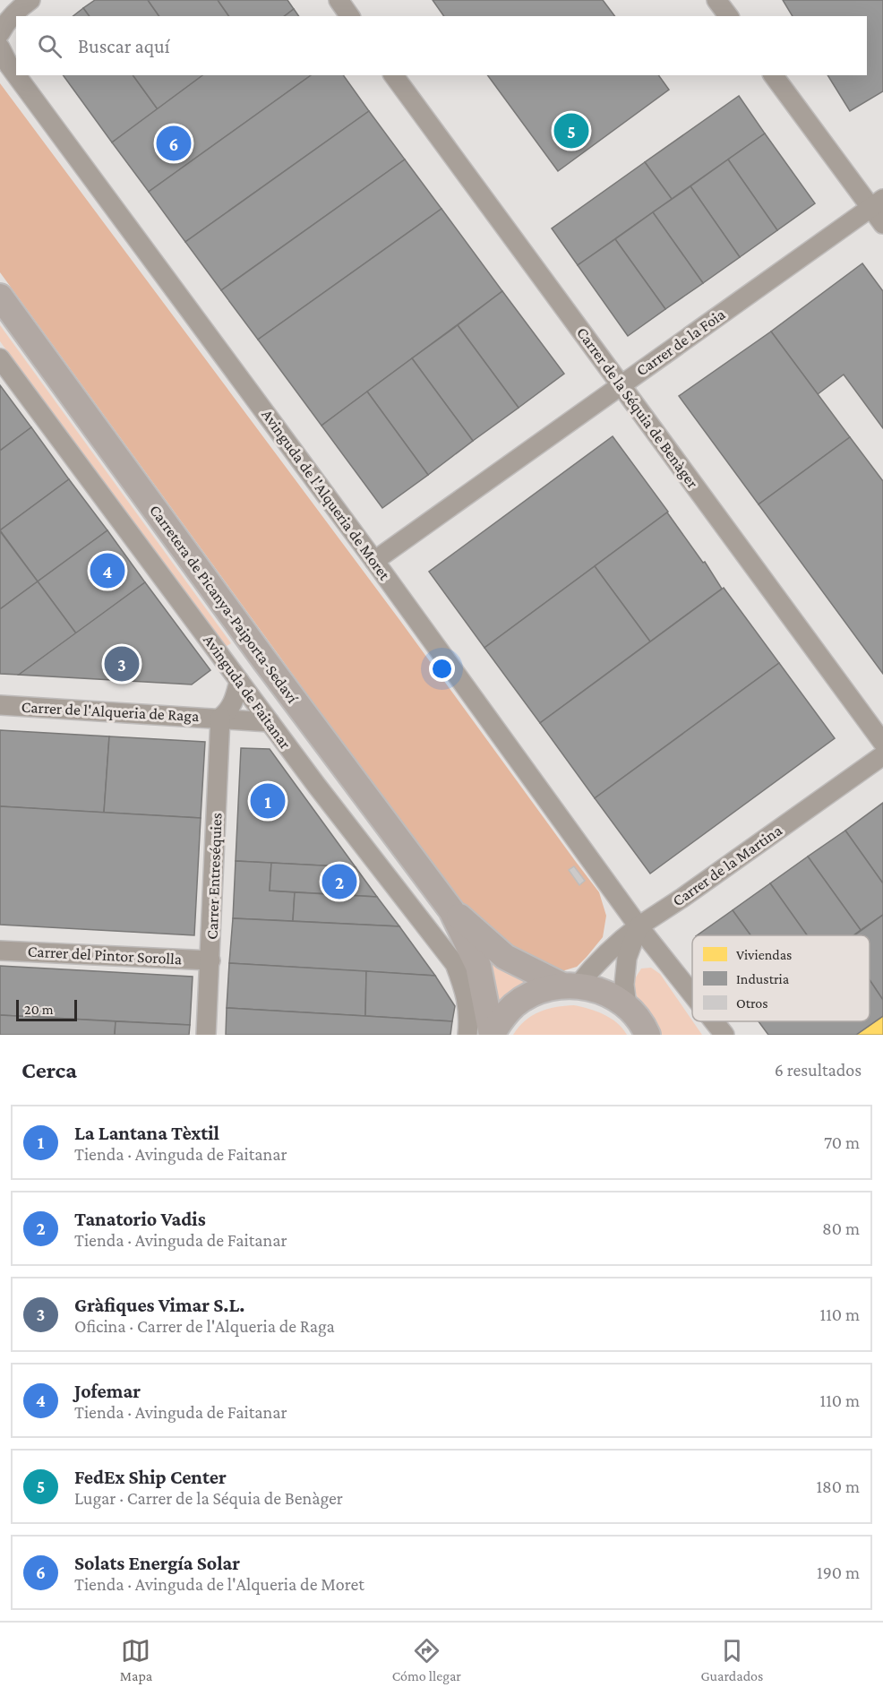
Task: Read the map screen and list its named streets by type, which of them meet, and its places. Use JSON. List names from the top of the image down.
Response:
{
  "streets": {
    "main road": ["Carretera de Picanya-Paiporta-Sedaví"],
    "street": [
      "Carrer de la Foia",
      "Carrer de la Séquia de Benàger",
      "Avinguda de l'Alqueria de Moret",
      "Avinguda de Faitanar",
      "Carrer de l'Alqueria de Raga",
      "Carrer de la Martina",
      "Carrer Entreséquies",
      "Carrer del Pintor Sorolla"
    ]
  },
  "crossings": [
    ["Carrer de la Foia", "Carrer de la Séquia de Benàger"],
    ["Carrer de la Foia", "Avinguda de l'Alqueria de Moret"],
    ["Avinguda de l'Alqueria de Moret", "Carrer de la Martina"],
    ["Avinguda de Faitanar", "Carrer de l'Alqueria de Raga"],
    ["Carrer de l'Alqueria de Raga", "Carrer Entreséquies"],
    ["Carrer Entreséquies", "Carrer del Pintor Sorolla"]
  ],
  "legend": ["Viviendas", "Industria", "Otros"],
  "scale_bar": "20 m",
  "page": {
    "search": "Buscar aquí",
    "pins": [
      "5",
      "6",
      "4",
      "3",
      "1",
      "2"
    ],
    "scale": "20 m",
    "heading": ["Cerca", "6 resultados"],
    "list": [
      {
        "mark": "1",
        "name": "La Lantana Tèxtil",
        "note": "Tienda · Avinguda de Faitanar",
        "value": "70 m"
      },
      {
        "mark": "2",
        "name": "Tanatorio Vadis",
        "note": "Tienda · Avinguda de Faitanar",
        "value": "80 m"
      },
      {
        "mark": "3",
        "name": "Gràfiques Vimar S.L.",
        "note": "Oficina · Carrer de l'Alqueria de Raga",
        "value": "110 m"
      },
      {
        "mark": "4",
        "name": "Jofemar",
        "note": "Tienda · Avinguda de Faitanar",
        "value": "110 m"
      },
      {
        "mark": "5",
        "name": "FedEx Ship Center",
        "note": "Lugar · Carrer de la Séquia de Benàger",
        "value": "180 m"
      },
      {
        "mark": "6",
        "name": "Solats Energía Solar",
        "note": "Tienda · Avinguda de l'Alqueria de Moret",
        "value": "190 m"
      }
    ],
    "nav": ["Mapa", "Cómo llegar", "Guardados"]
  }
}
